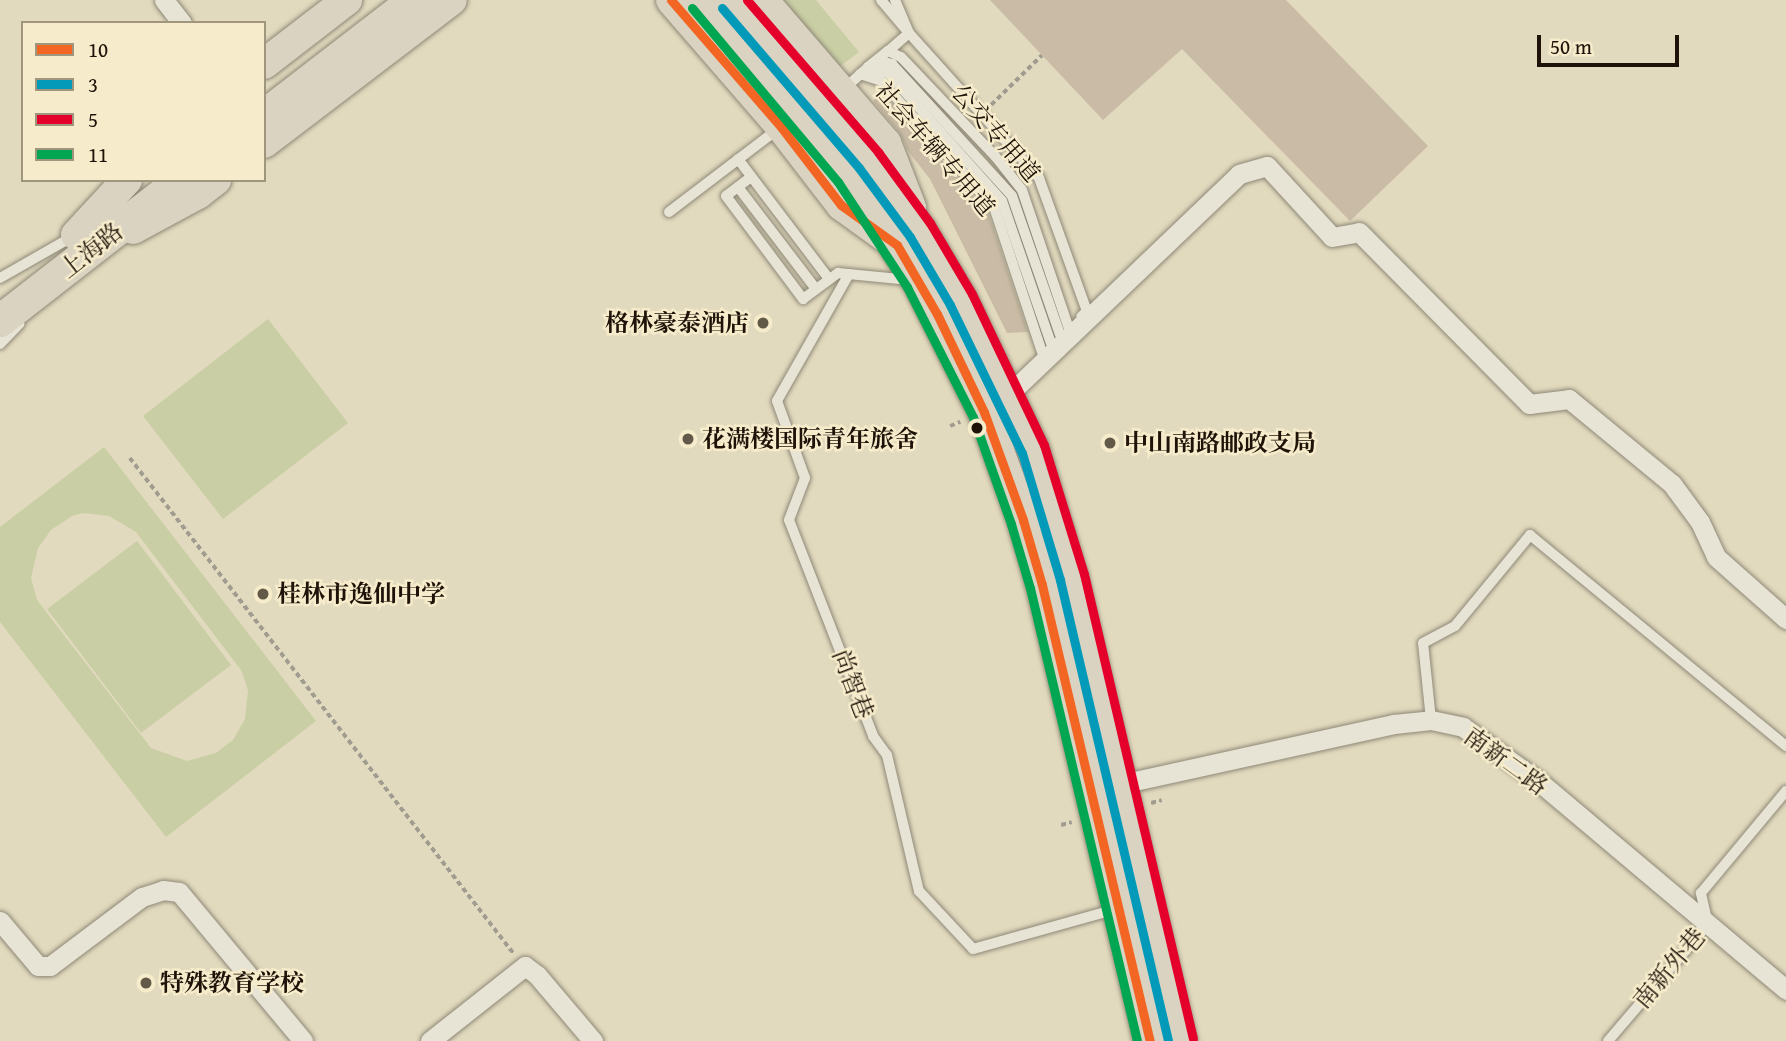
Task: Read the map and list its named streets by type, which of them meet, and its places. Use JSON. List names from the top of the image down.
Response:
{
  "streets": {
    "highway": ["上海路"],
    "street": ["南新二路"],
    "lane": [
      "公交专用道",
      "社会车辆专用道",
      "尚智巷",
      "南新外巷"
    ]
  },
  "crossings": [
    ["公交专用道", "社会车辆专用道"],
    ["南新二路", "南新外巷"]
  ],
  "places": [
    "格林豪泰酒店",
    "花满楼国际青年旅舍",
    "中山南路邮政支局",
    "桂林市逸仙中学",
    "特殊教育学校"
  ],
  "lines": [
    "transit line 10",
    "transit line 5",
    "transit line 3",
    "transit line 11"
  ],
  "legend": [
    "10",
    "3",
    "5",
    "11"
  ],
  "scale_bar": "50 m"
}
